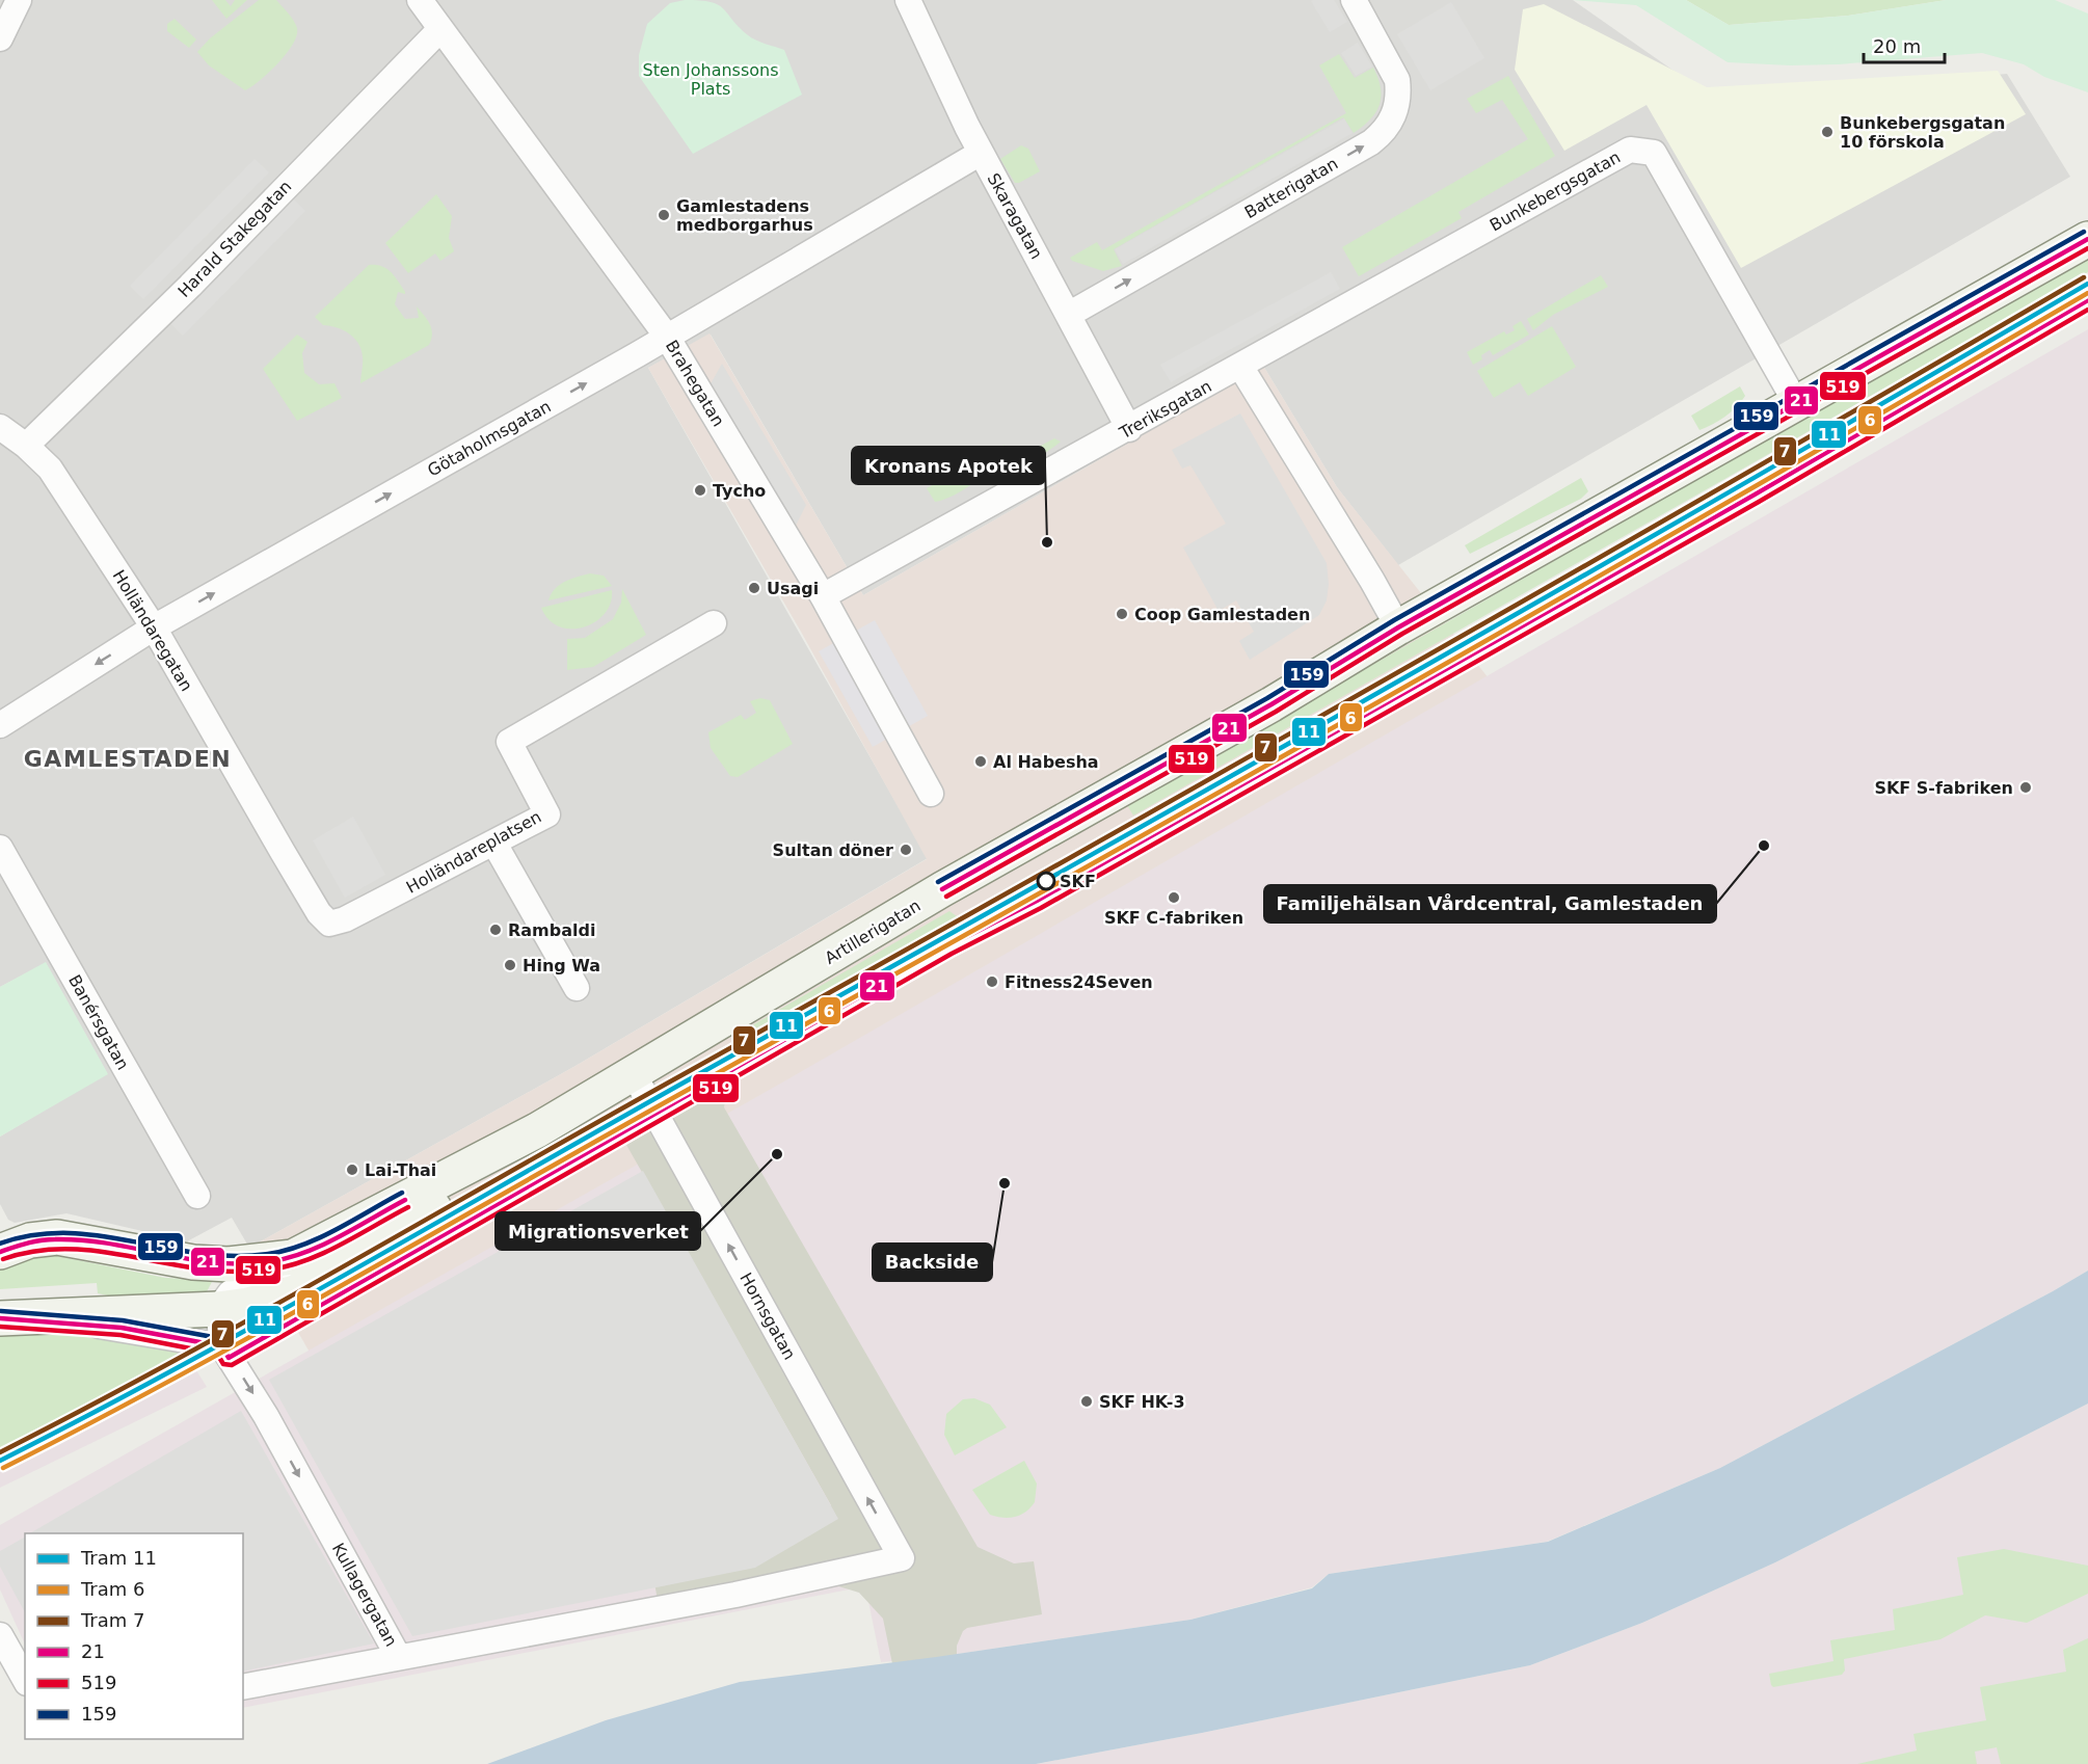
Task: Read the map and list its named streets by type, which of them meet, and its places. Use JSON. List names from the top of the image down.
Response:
{
  "streets": {
    "main road": ["Artillerigatan"],
    "street": [
      "Batterigatan",
      "Bunkebergsgatan",
      "Skaragatan",
      "Harald Stakegatan",
      "Brahegatan",
      "Treriksgatan",
      "Götaholmsgatan",
      "Holländaregatan",
      "Holländareplatsen",
      "Banérsgatan",
      "Hornsgatan",
      "Kullagergatan"
    ]
  },
  "crossings": [
    ["Batterigatan", "Skaragatan"],
    ["Bunkebergsgatan", "Treriksgatan"],
    ["Bunkebergsgatan", "Artillerigatan"],
    ["Skaragatan", "Treriksgatan"],
    ["Skaragatan", "Götaholmsgatan"],
    ["Harald Stakegatan", "Brahegatan"],
    ["Harald Stakegatan", "Holländaregatan"],
    ["Brahegatan", "Treriksgatan"],
    ["Brahegatan", "Götaholmsgatan"],
    ["Götaholmsgatan", "Holländaregatan"],
    ["Holländaregatan", "Holländareplatsen"],
    ["Artillerigatan", "Hornsgatan"],
    ["Hornsgatan", "Kullagergatan"]
  ],
  "one_way": ["Batterigatan", "Hornsgatan", "Kullagergatan"],
  "districts": ["GAMLESTADEN"],
  "parks": ["Sten Johanssons Plats"],
  "places": [
    "Bunkebergsgatan 10 förskola",
    "Gamlestadens medborgarhus",
    "Tycho",
    "Kronans Apotek",
    "Usagi",
    "Coop Gamlestaden",
    "Al Habesha",
    "SKF S-fabriken",
    "Familjehälsan Vårdcentral, Gamlestaden",
    "Sultan döner",
    "SKF",
    "SKF C-fabriken",
    "Rambaldi",
    "Hing Wa",
    "Fitness24Seven",
    "Migrationsverket",
    "Lai-Thai",
    "Backside",
    "SKF HK-3"
  ],
  "lines": [
    "transit line 159",
    "transit line 21",
    "transit line 519",
    "tram line 7",
    "tram line 11",
    "tram line 6"
  ],
  "legend": [
    "Tram 11",
    "Tram 6",
    "Tram 7",
    "21",
    "519",
    "159"
  ],
  "scale_bar": "20 m"
}
